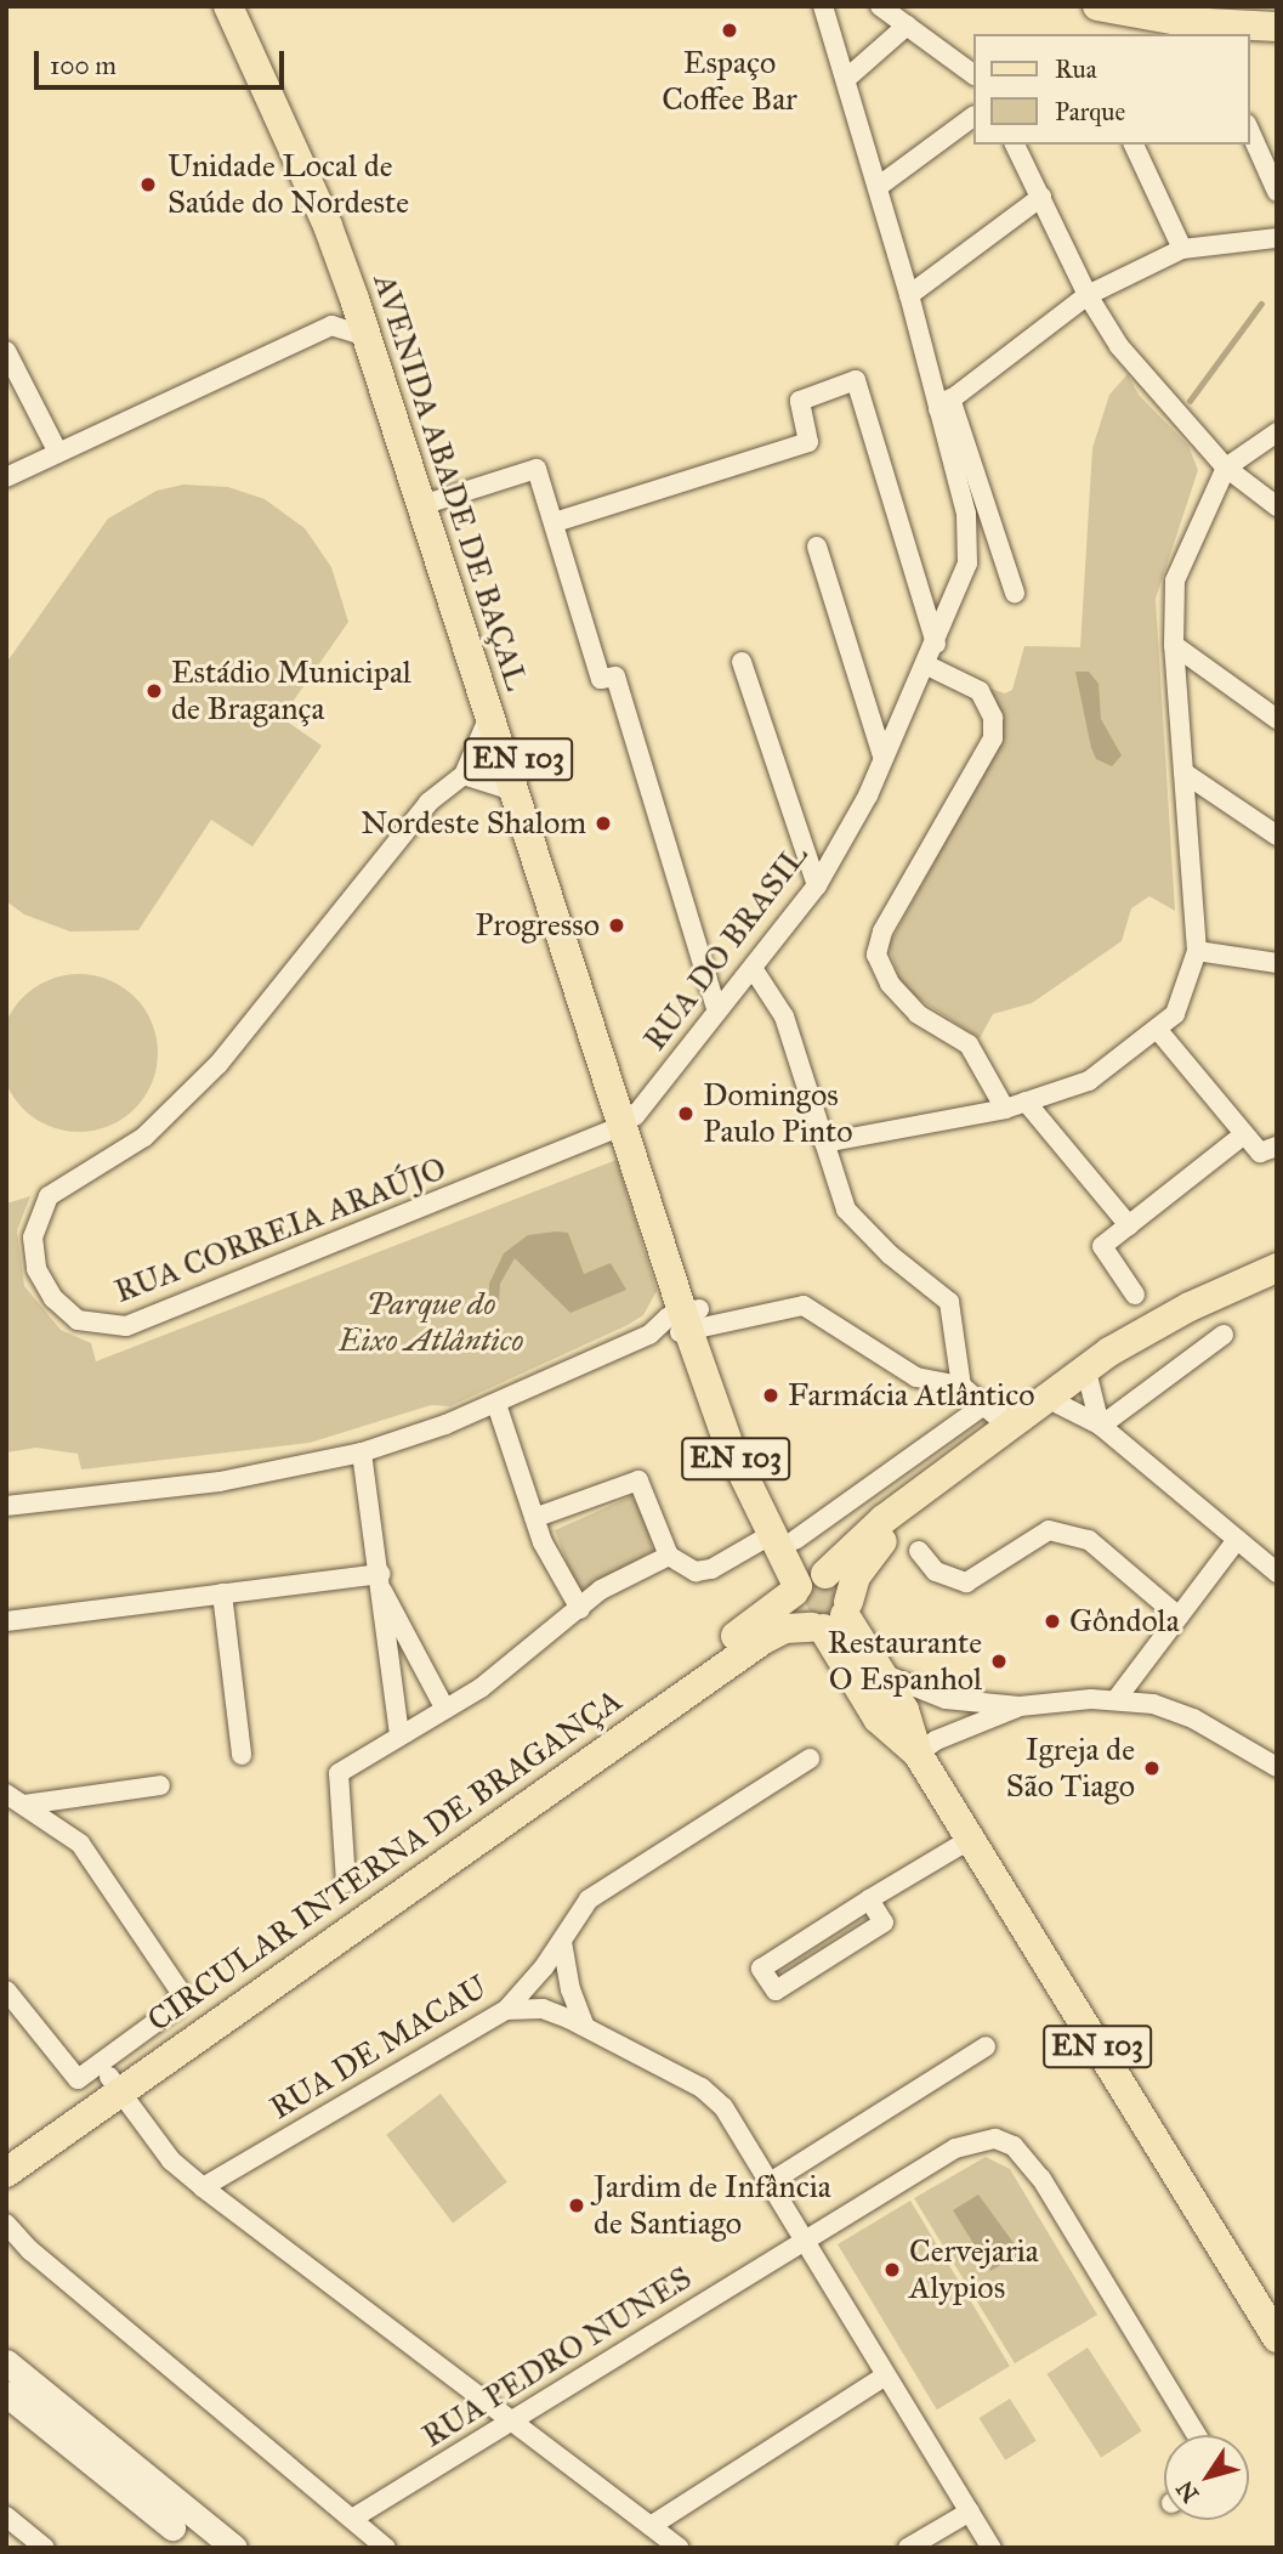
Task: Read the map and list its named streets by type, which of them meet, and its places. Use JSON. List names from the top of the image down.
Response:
{
  "streets": {
    "main road": ["AVENIDA ABADE DE BAÇAL", "EN 103", "CIRCULAR INTERNA DE BRAGANÇA"],
    "street": [
      "RUA DO BRASIL",
      "RUA CORREIA ARAÚJO",
      "RUA DE MACAU",
      "RUA PEDRO NUNES"
    ]
  },
  "crossings": [
    ["AVENIDA ABADE DE BAÇAL", "RUA DO BRASIL"],
    ["AVENIDA ABADE DE BAÇAL", "RUA CORREIA ARAÚJO"],
    ["AVENIDA ABADE DE BAÇAL", "CIRCULAR INTERNA DE BRAGANÇA"],
    ["RUA DO BRASIL", "RUA CORREIA ARAÚJO"]
  ],
  "parks": ["Parque do Eixo Atlântico"],
  "places": [
    "Espaço Coffee Bar",
    "Unidade Local de Saúde do Nordeste",
    "Estádio Municipal de Bragança",
    "Nordeste Shalom",
    "Progresso",
    "Domingos Paulo Pinto",
    "Farmácia Atlântico",
    "Gôndola",
    "Restaurante O Espanhol",
    "Igreja de São Tiago",
    "Jardim de Infância de Santiago",
    "Cervejaria Alypios"
  ],
  "legend": ["Rua", "Parque"],
  "scale_bar": "100 m",
  "north": "bottom left"
}
